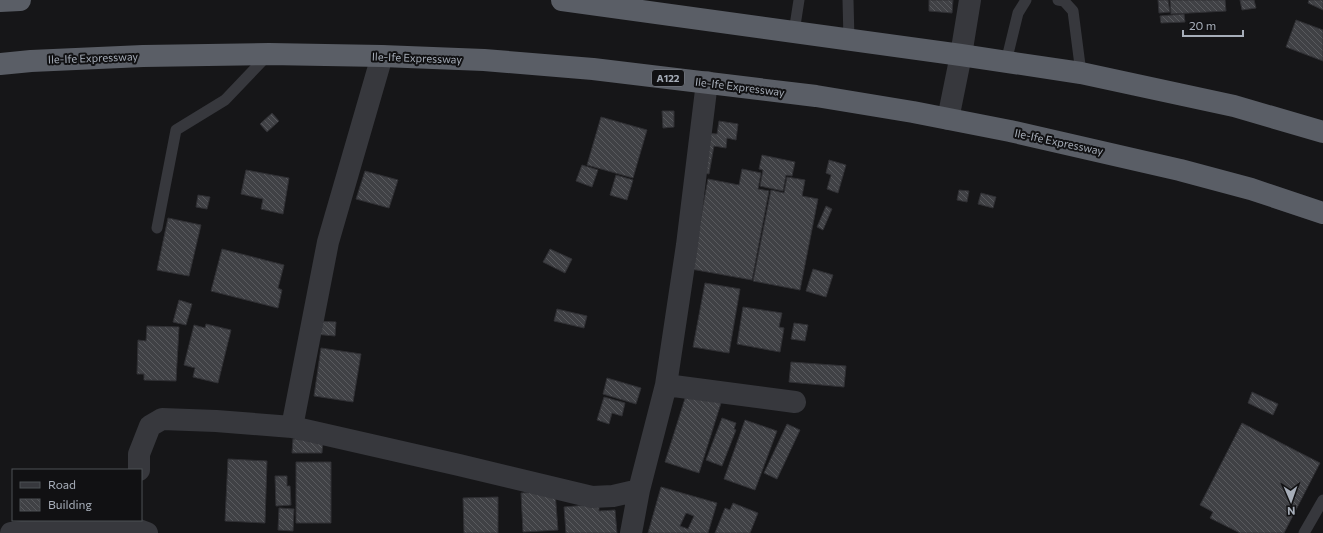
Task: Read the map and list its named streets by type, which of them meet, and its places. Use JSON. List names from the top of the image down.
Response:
{
  "streets": {
    "highway": ["Ile-Ife Expressway", "A122"]
  },
  "legend": ["Road", "Building"],
  "scale_bar": "20 m",
  "north": "bottom"
}
